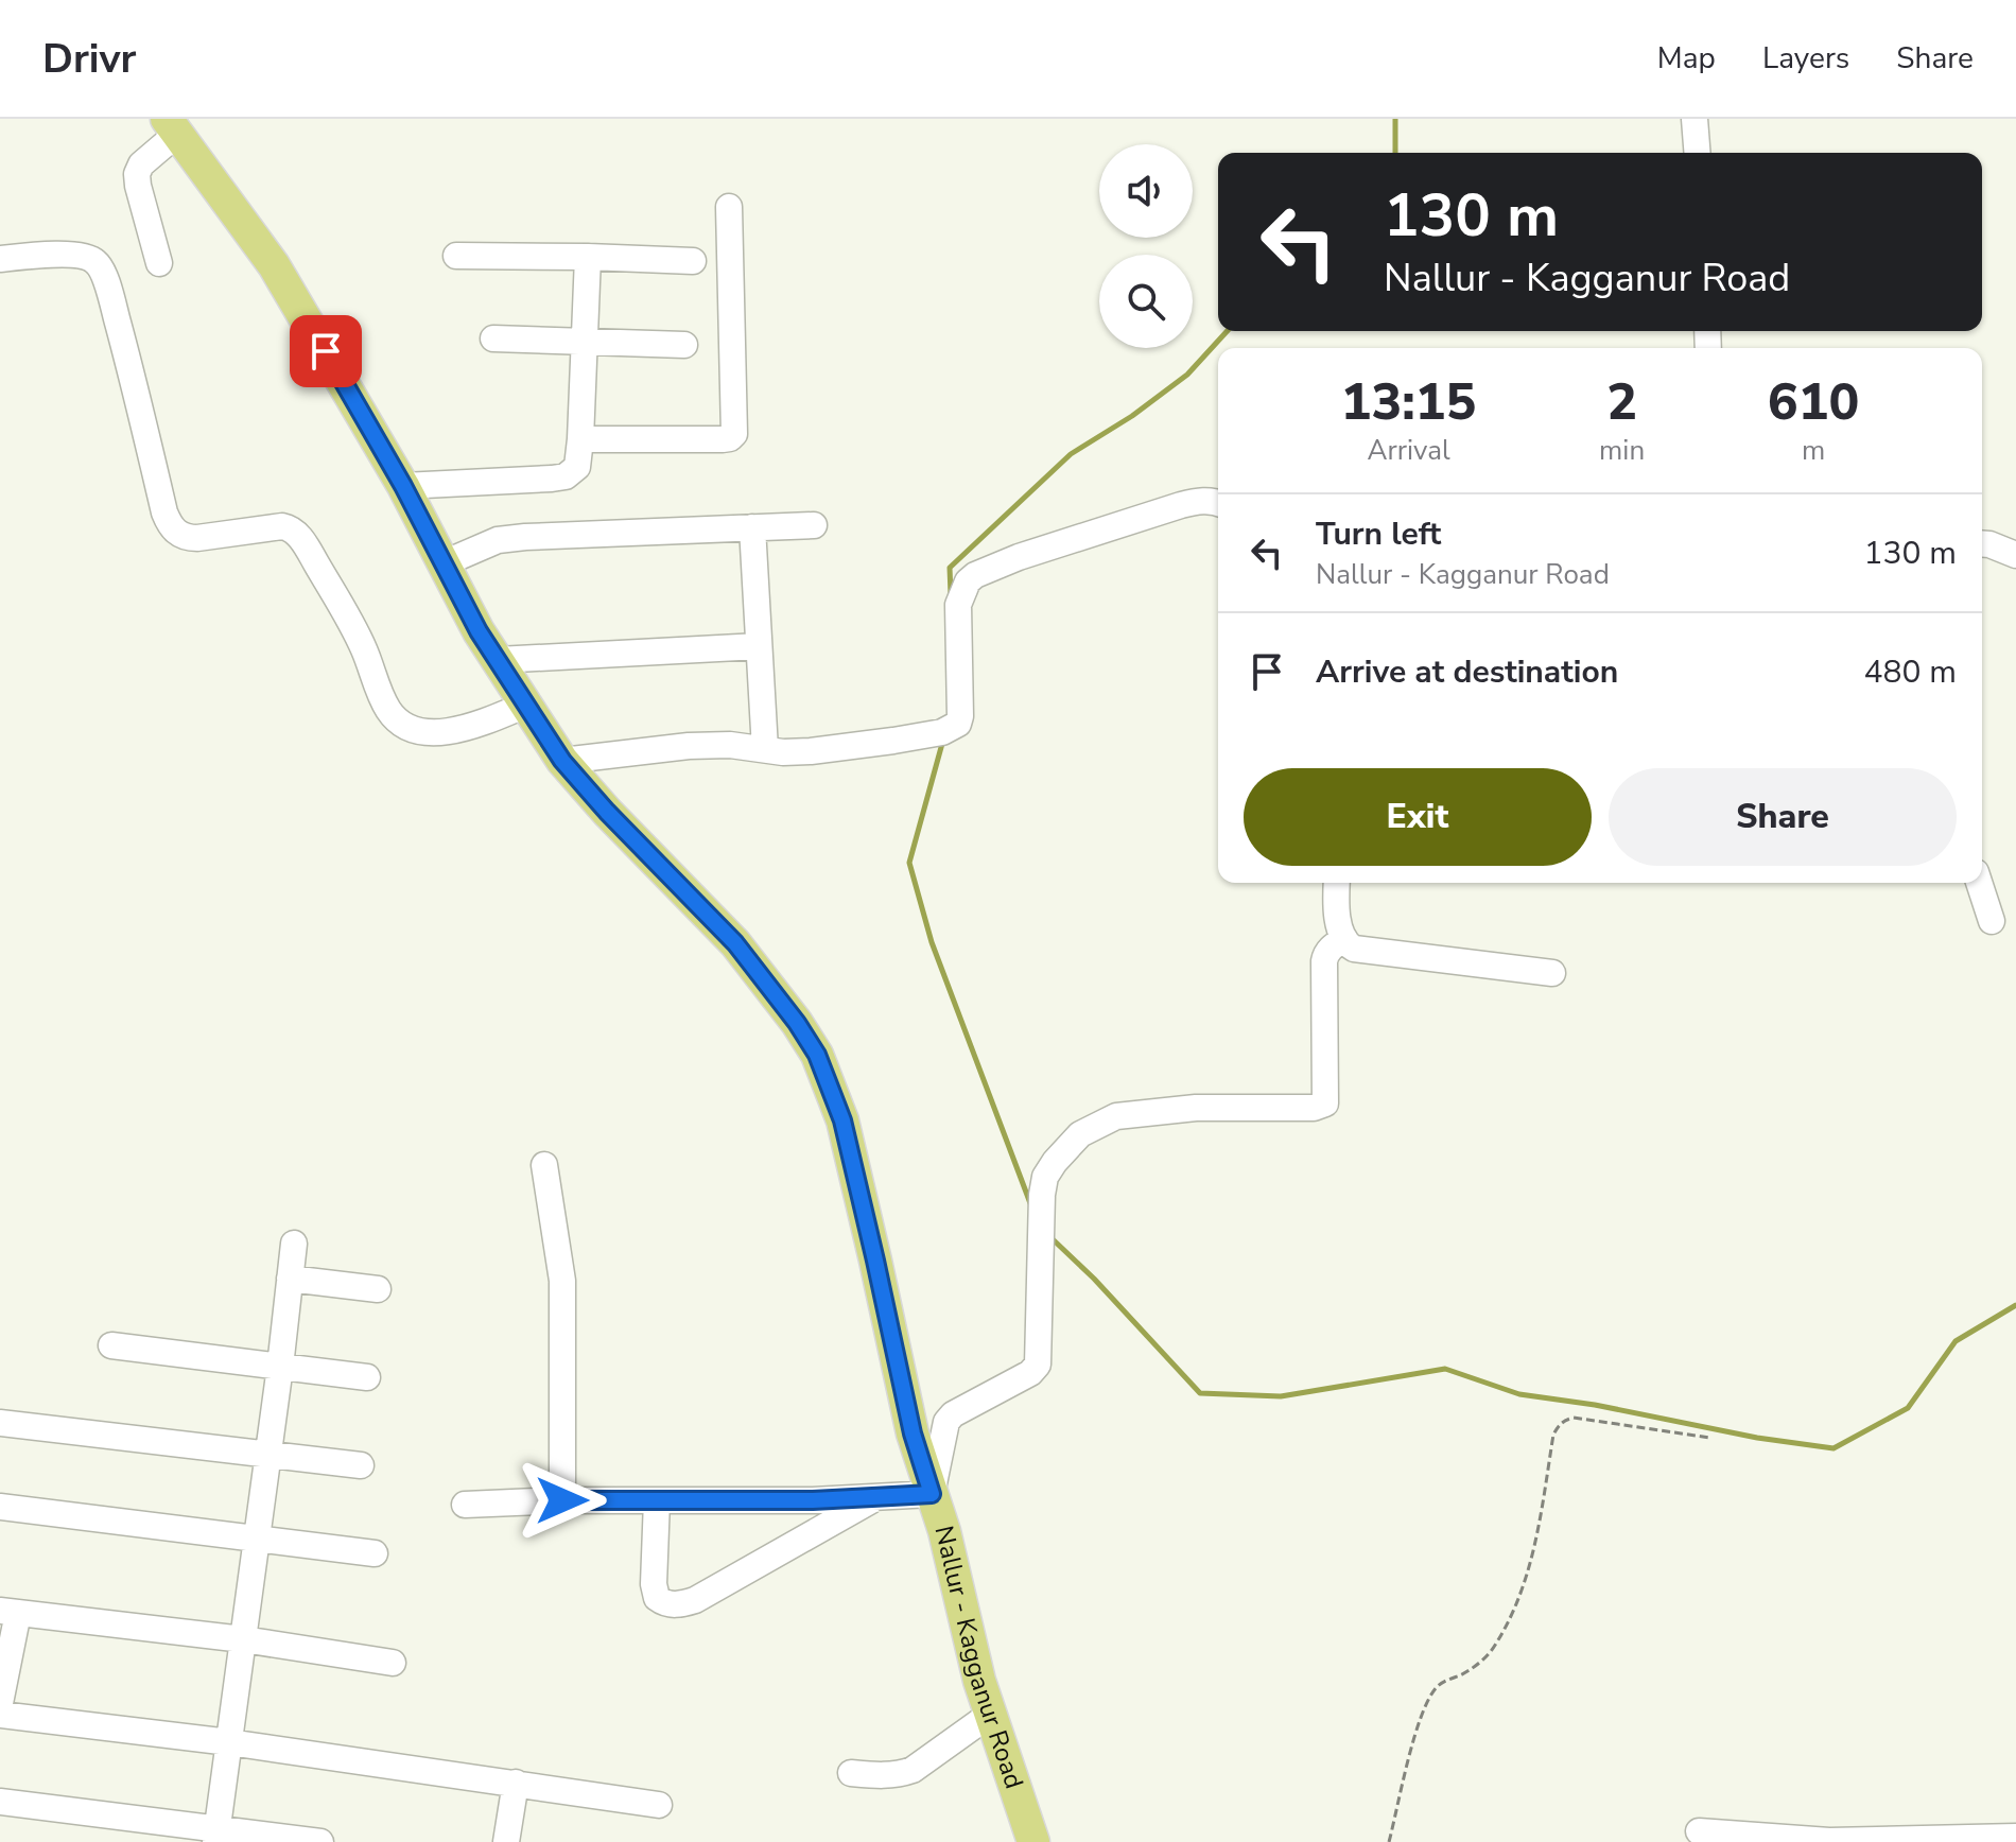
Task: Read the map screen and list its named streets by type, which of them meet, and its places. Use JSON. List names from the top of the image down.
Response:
{
  "streets": {
    "main road": ["Nallur - Kagganur Road"]
  },
  "page": {
    "header": "Drivr",
    "nav": ["Map", "Layers", "Share"],
    "turn": ["130 m", "Nallur - Kagganur Road"],
    "eta": [
      "13:15",
      "Arrival",
      "2",
      "min",
      "610",
      "m"
    ],
    "list": [
      {
        "name": "Turn left",
        "note": "Nallur - Kagganur Road",
        "value": "130 m"
      },
      {
        "name": "Arrive at destination",
        "value": "480 m"
      }
    ],
    "buttons": ["Exit", "Share"]
  }
}
